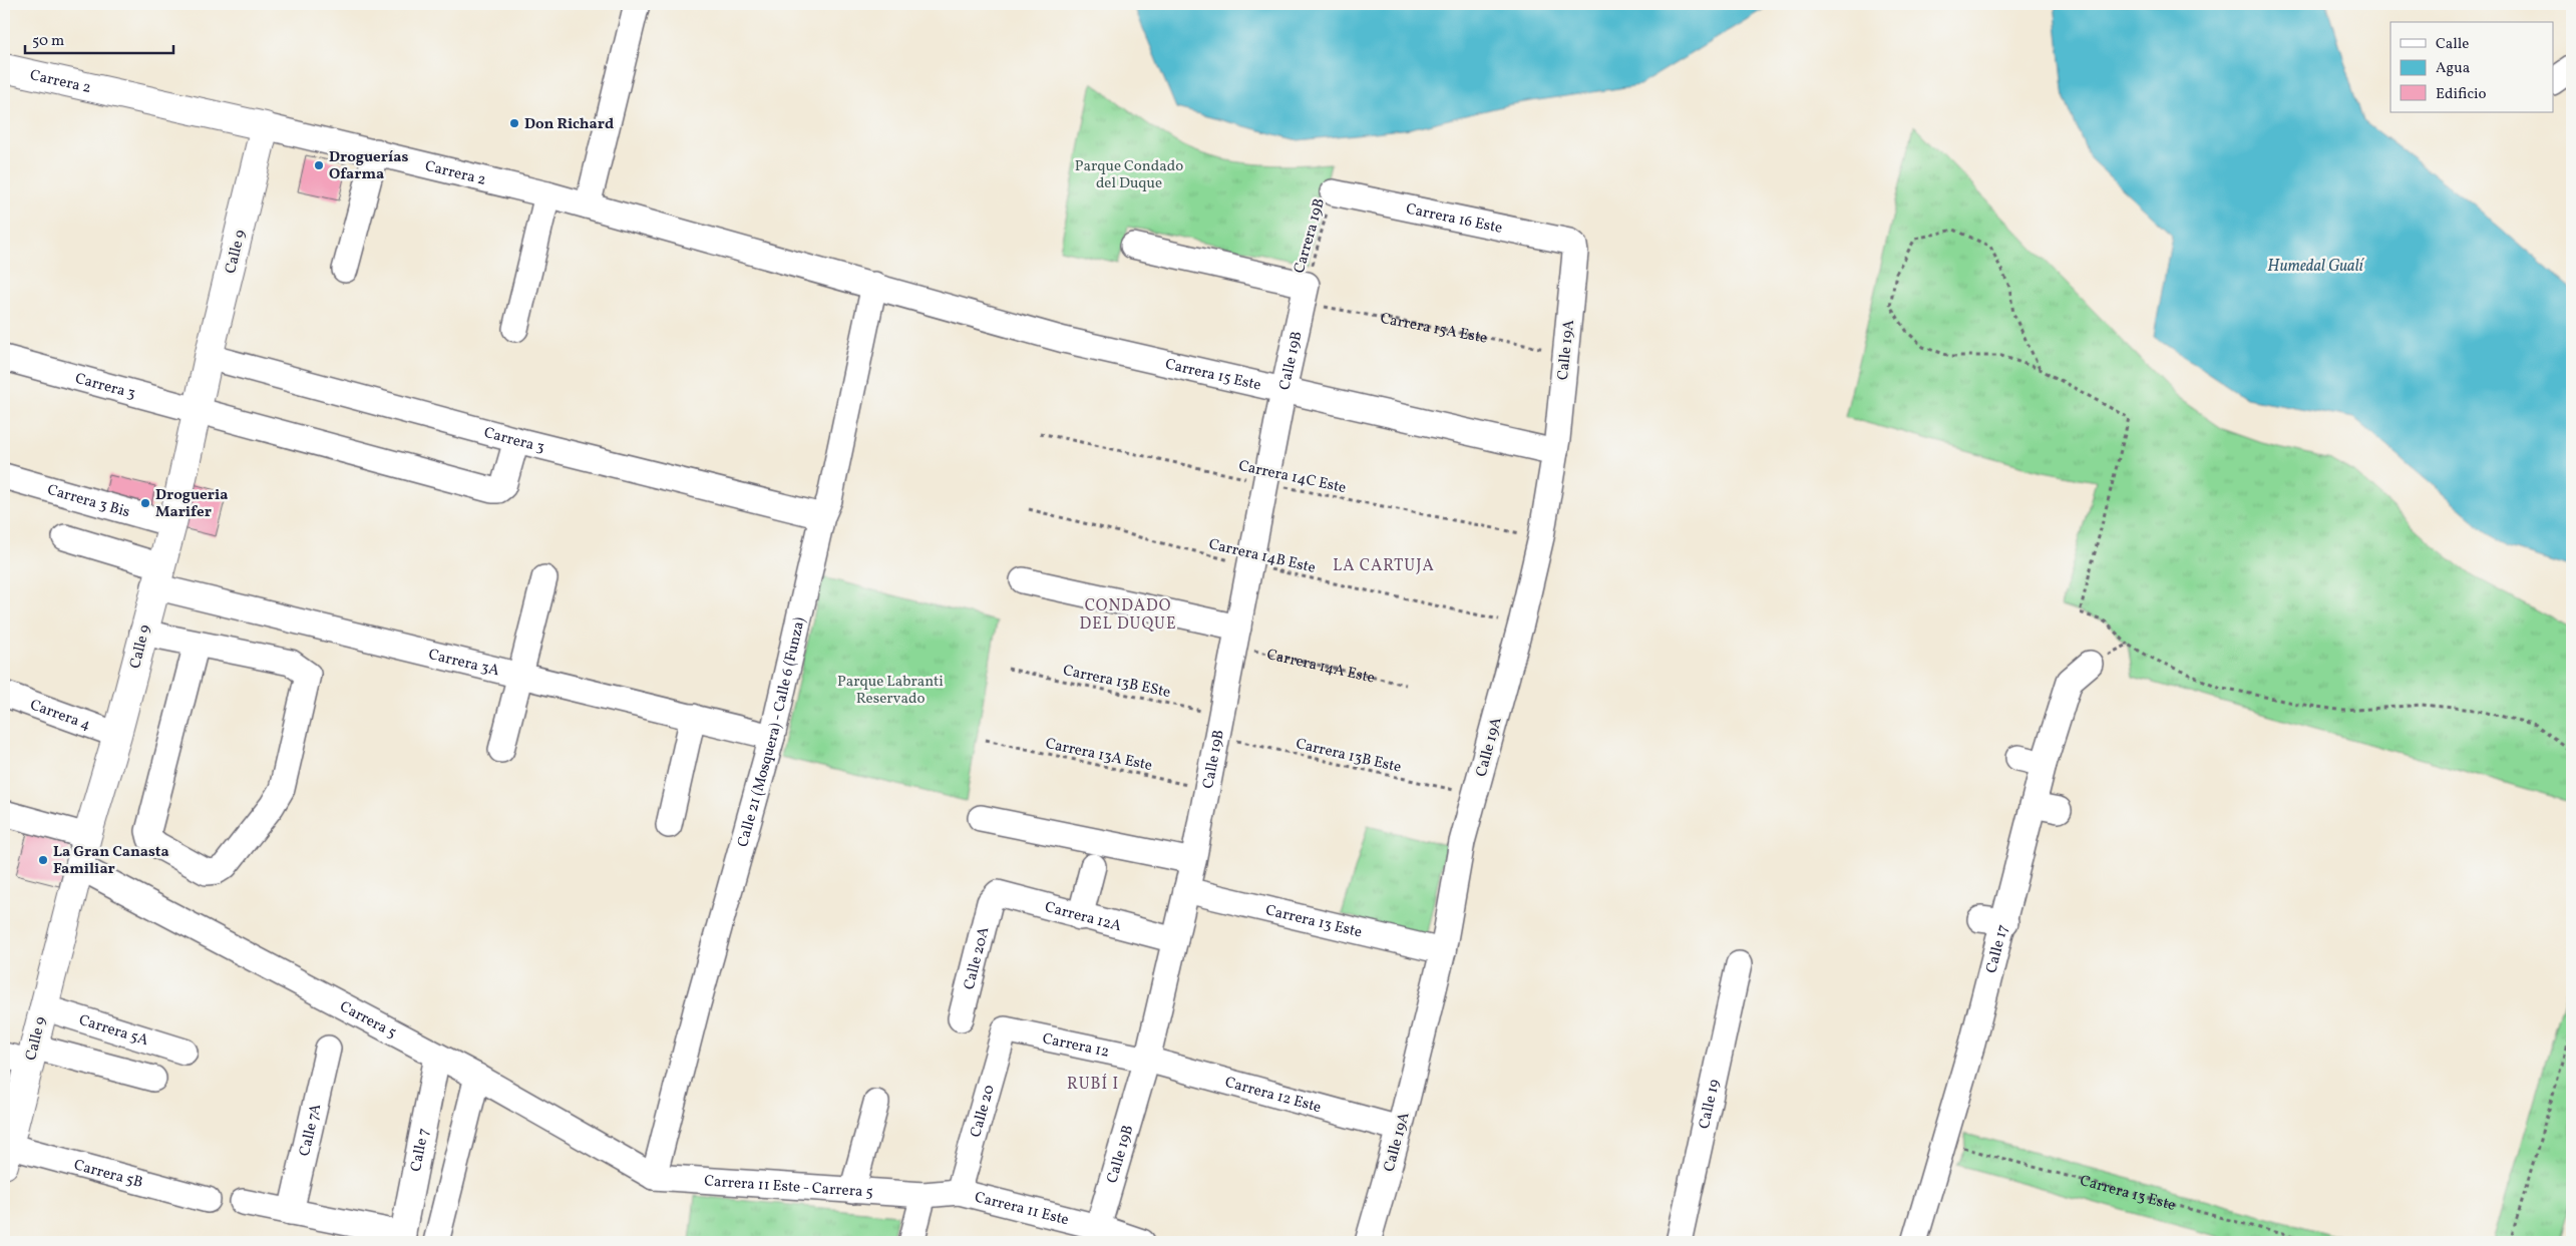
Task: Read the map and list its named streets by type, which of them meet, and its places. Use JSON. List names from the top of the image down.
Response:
{
  "streets": {
    "main road": ["Carrera 2", "Calle 9"],
    "street": [
      "Carrera 16 Este",
      "Calle 19A",
      "Calle 19B",
      "Carrera 15 Este",
      "Carrera 3",
      "Carrera 3 Bis",
      "Carrera 3A",
      "Carrera 4",
      "Calle 21 (Mosquera) - Calle 6 (Funza)",
      "Carrera 12A",
      "Carrera 13 Este",
      "Calle 17",
      "Calle 20A",
      "Carrera 5",
      "Carrera 5A",
      "Carrera 12",
      "Carrera 12 Este",
      "Calle 19",
      "Calle 20",
      "Calle 7A",
      "Calle 7",
      "Carrera 5B",
      "Carrera 11 Este - Carrera 5",
      "Carrera 11 Este"
    ],
    "path": [
      "Carrera 19B",
      "Carrera 15A Este",
      "Carrera 14C Este",
      "Carrera 14B Este",
      "Carrera 14A Este",
      "Carrera 13B ESte",
      "Carrera 13A Este",
      "Carrera 13B Este"
    ]
  },
  "crossings": [
    ["Carrera 2", "Calle 9"],
    ["Carrera 2", "Carrera 15 Este"],
    ["Carrera 2", "Calle 21 (Mosquera) - Calle 6 (Funza)"],
    ["Carrera 16 Este", "Carrera 19B"],
    ["Carrera 16 Este", "Calle 19A"],
    ["Carrera 19B", "Carrera 15A Este"],
    ["Carrera 19B", "Calle 19B"],
    ["Calle 9", "Carrera 3"],
    ["Calle 9", "Carrera 3 Bis"],
    ["Calle 9", "Carrera 3A"],
    ["Calle 9", "Carrera 4"],
    ["Calle 9", "Carrera 5"],
    ["Calle 9", "Carrera 5A"],
    ["Calle 9", "Carrera 5B"],
    ["Carrera 15A Este", "Calle 19A"],
    ["Carrera 15A Este", "Calle 19B"],
    ["Calle 19A", "Carrera 15 Este"],
    ["Calle 19A", "Carrera 14C Este"],
    ["Calle 19A", "Carrera 14B Este"],
    ["Calle 19A", "Carrera 13B Este"],
    ["Calle 19A", "Carrera 13 Este"],
    ["Calle 19A", "Carrera 12 Este"],
    ["Calle 19B", "Carrera 15 Este"],
    ["Calle 19B", "Carrera 14C Este"],
    ["Calle 19B", "Carrera 14B Este"],
    ["Calle 19B", "Carrera 14A Este"],
    ["Calle 19B", "Carrera 13B ESte"],
    ["Calle 19B", "Carrera 13A Este"],
    ["Calle 19B", "Carrera 13B Este"],
    ["Calle 19B", "Carrera 12A"],
    ["Calle 19B", "Carrera 13 Este"],
    ["Calle 19B", "Carrera 12"],
    ["Calle 19B", "Carrera 12 Este"],
    ["Calle 19B", "Carrera 11 Este"],
    ["Carrera 15 Este", "Calle 21 (Mosquera) - Calle 6 (Funza)"],
    ["Carrera 3", "Calle 21 (Mosquera) - Calle 6 (Funza)"],
    ["Carrera 3A", "Calle 21 (Mosquera) - Calle 6 (Funza)"],
    ["Carrera 13B ESte", "Carrera 13B Este"],
    ["Calle 21 (Mosquera) - Calle 6 (Funza)", "Carrera 5"],
    ["Calle 21 (Mosquera) - Calle 6 (Funza)", "Carrera 11 Este - Carrera 5"],
    ["Carrera 12A", "Calle 20A"],
    ["Carrera 13 Este", "Calle 17"],
    ["Carrera 5", "Calle 7"],
    ["Carrera 5", "Carrera 11 Este - Carrera 5"],
    ["Carrera 12", "Carrera 12 Este"],
    ["Carrera 12", "Calle 20"],
    ["Calle 20", "Carrera 11 Este"]
  ],
  "districts": ["LA CARTUJA", "CONDADO DEL DUQUE", "RUBÍ I"],
  "water": ["Humedal Gualí"],
  "parks": ["Parque Condado del Duque", "Parque Labranti Reservado"],
  "places": [
    "Don Richard",
    "Droguerías Ofarma",
    "Drogueria Marifer",
    "La Gran Canasta Familiar"
  ],
  "legend": ["Calle", "Agua", "Edificio"],
  "scale_bar": "50 m"
}
